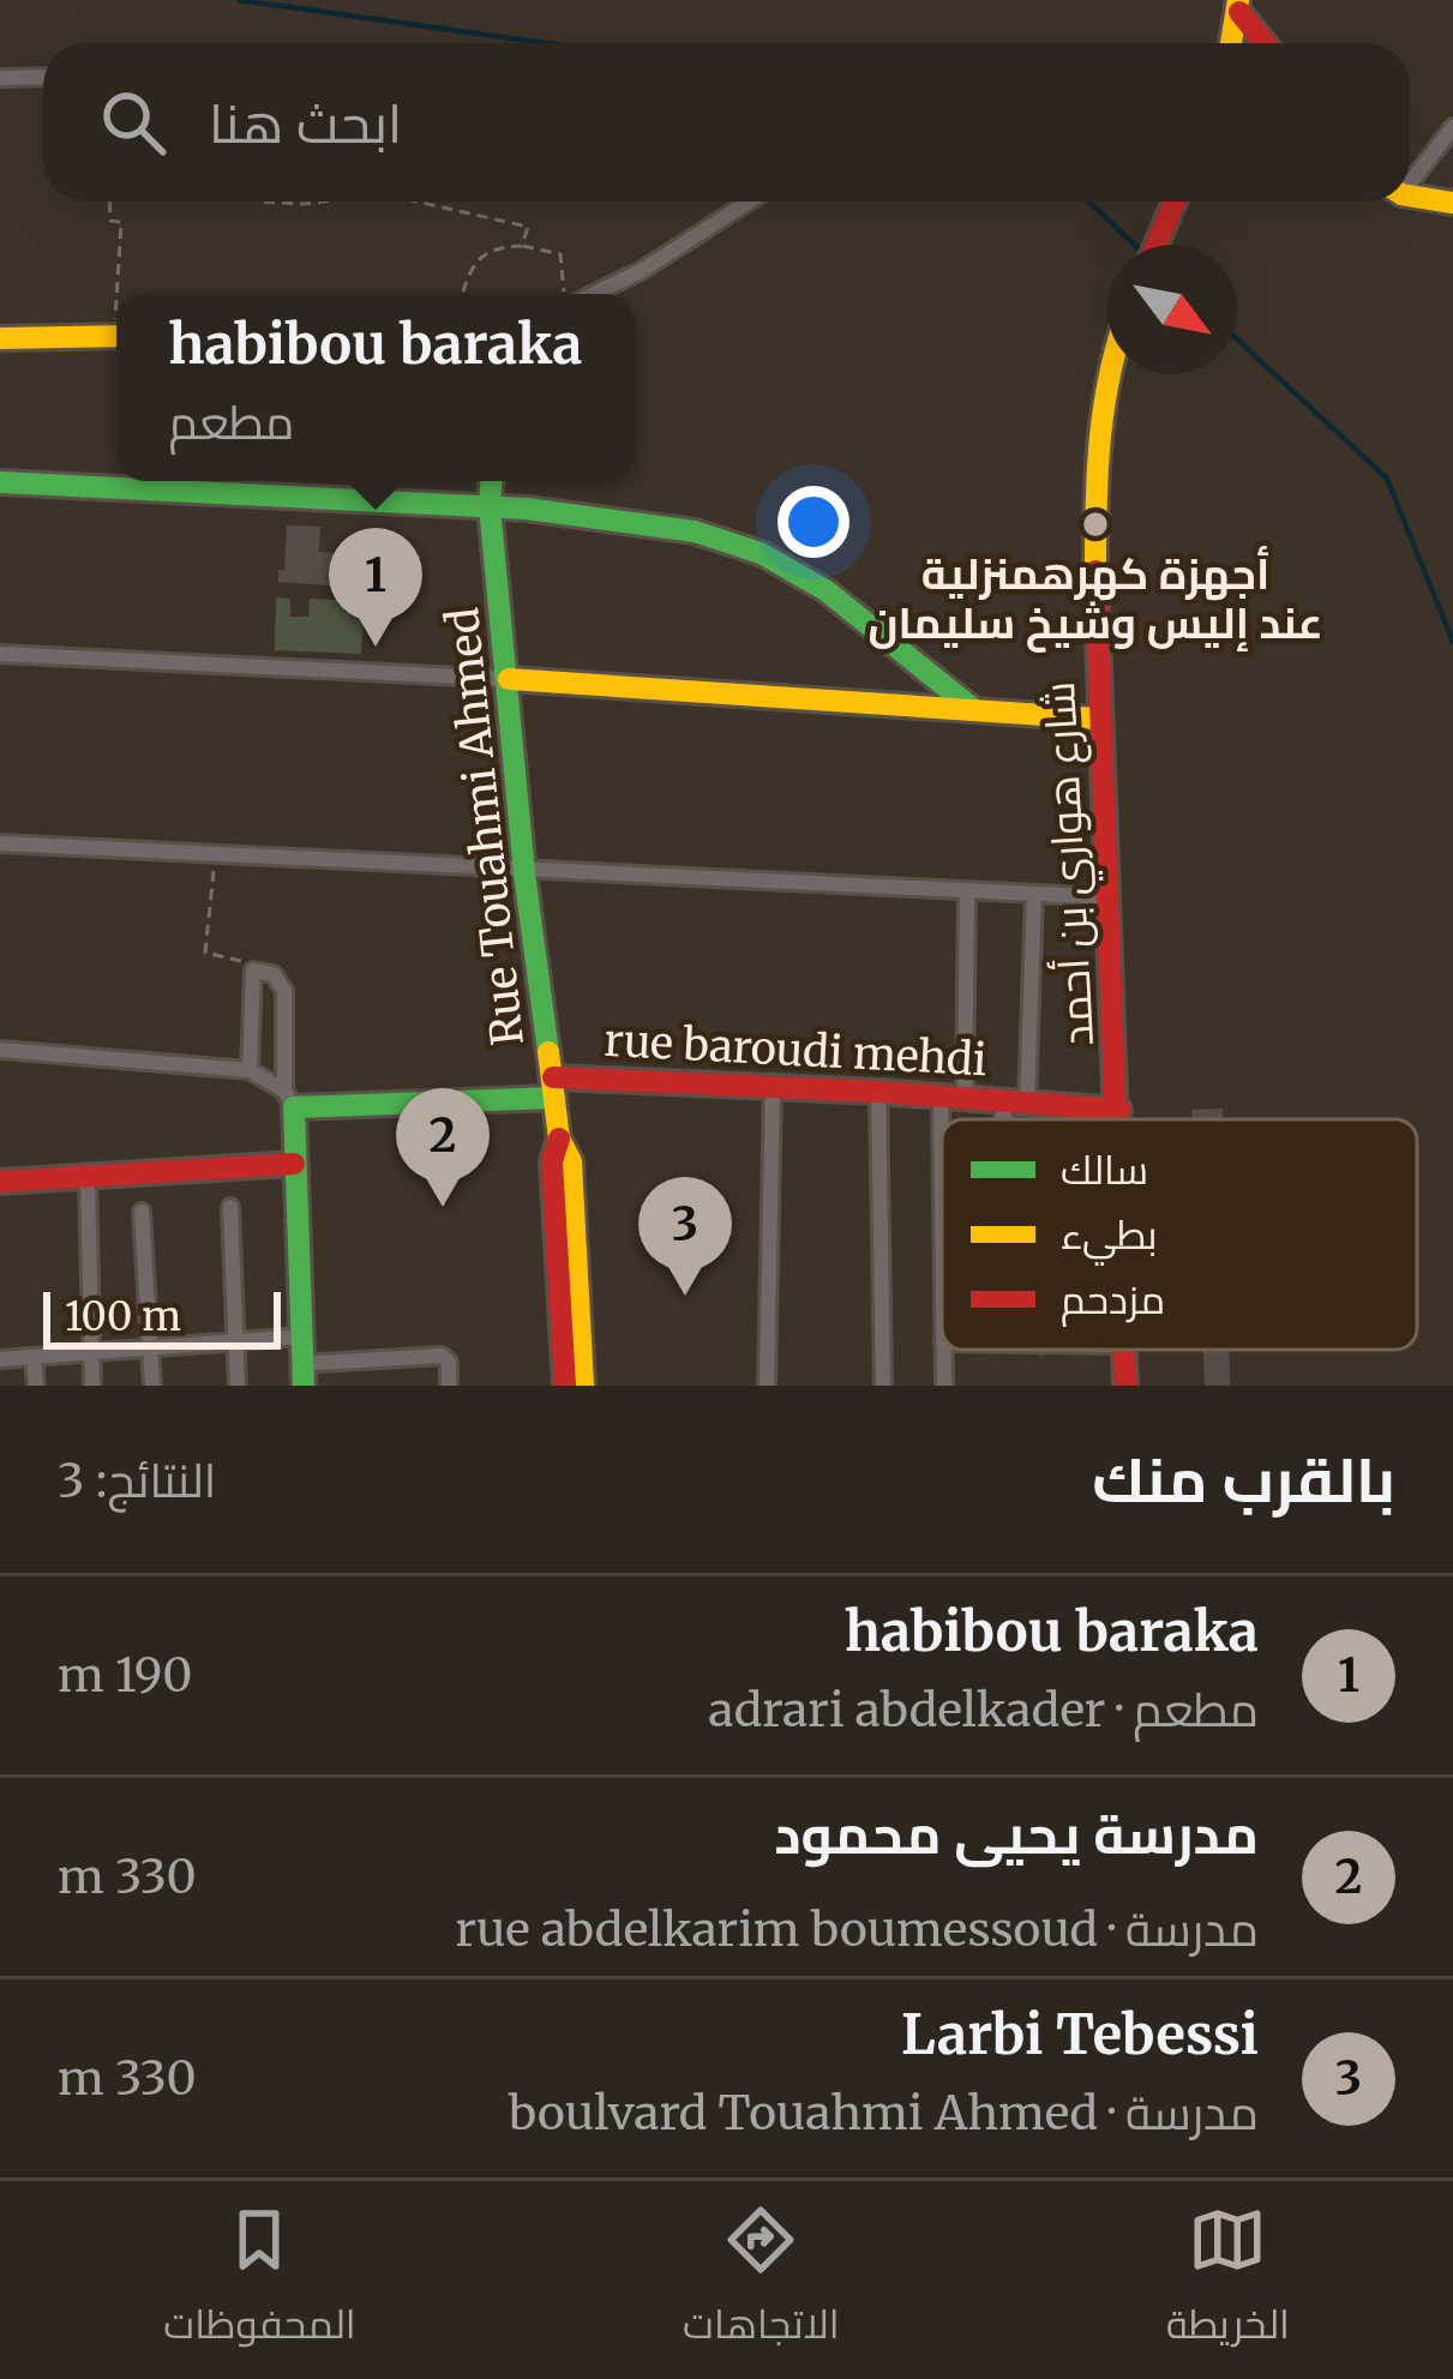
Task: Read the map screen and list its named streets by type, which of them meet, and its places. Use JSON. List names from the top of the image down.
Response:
{
  "streets": {
    "main road": ["Rue Touahmi Ahmed", "شارع هواري بن أحمد", "rue baroudi mehdi"]
  },
  "crossings": [
    ["Rue Touahmi Ahmed", "rue baroudi mehdi"],
    ["شارع هواري بن أحمد", "rue baroudi mehdi"]
  ],
  "places": ["أجهزة كهرهمنزلية عند إليس وشيخ سليمان"],
  "legend": ["سالك", "بطيء", "مزدحم"],
  "scale_bar": "100 m",
  "north": "bottom right",
  "page": {
    "search": "ابحث هنا",
    "popup": ["habibou baraka", "مطعم"],
    "pins": ["1", "2", "3"],
    "scale": "100 m",
    "heading": ["بالقرب منك", "النتائج: 3"],
    "list": [
      {
        "mark": "1",
        "name": "habibou baraka",
        "note": "مطعم · adrari abdelkader",
        "value": "190 m"
      },
      {
        "mark": "2",
        "name": "مدرسة يحيى محمود",
        "note": "مدرسة · rue abdelkarim boumessoud",
        "value": "330 m"
      },
      {
        "mark": "3",
        "name": "Larbi Tebessi",
        "note": "مدرسة · boulvard Touahmi Ahmed",
        "value": "330 m"
      }
    ],
    "nav": ["الخريطة", "الاتجاهات", "المحفوظات"]
  }
}
